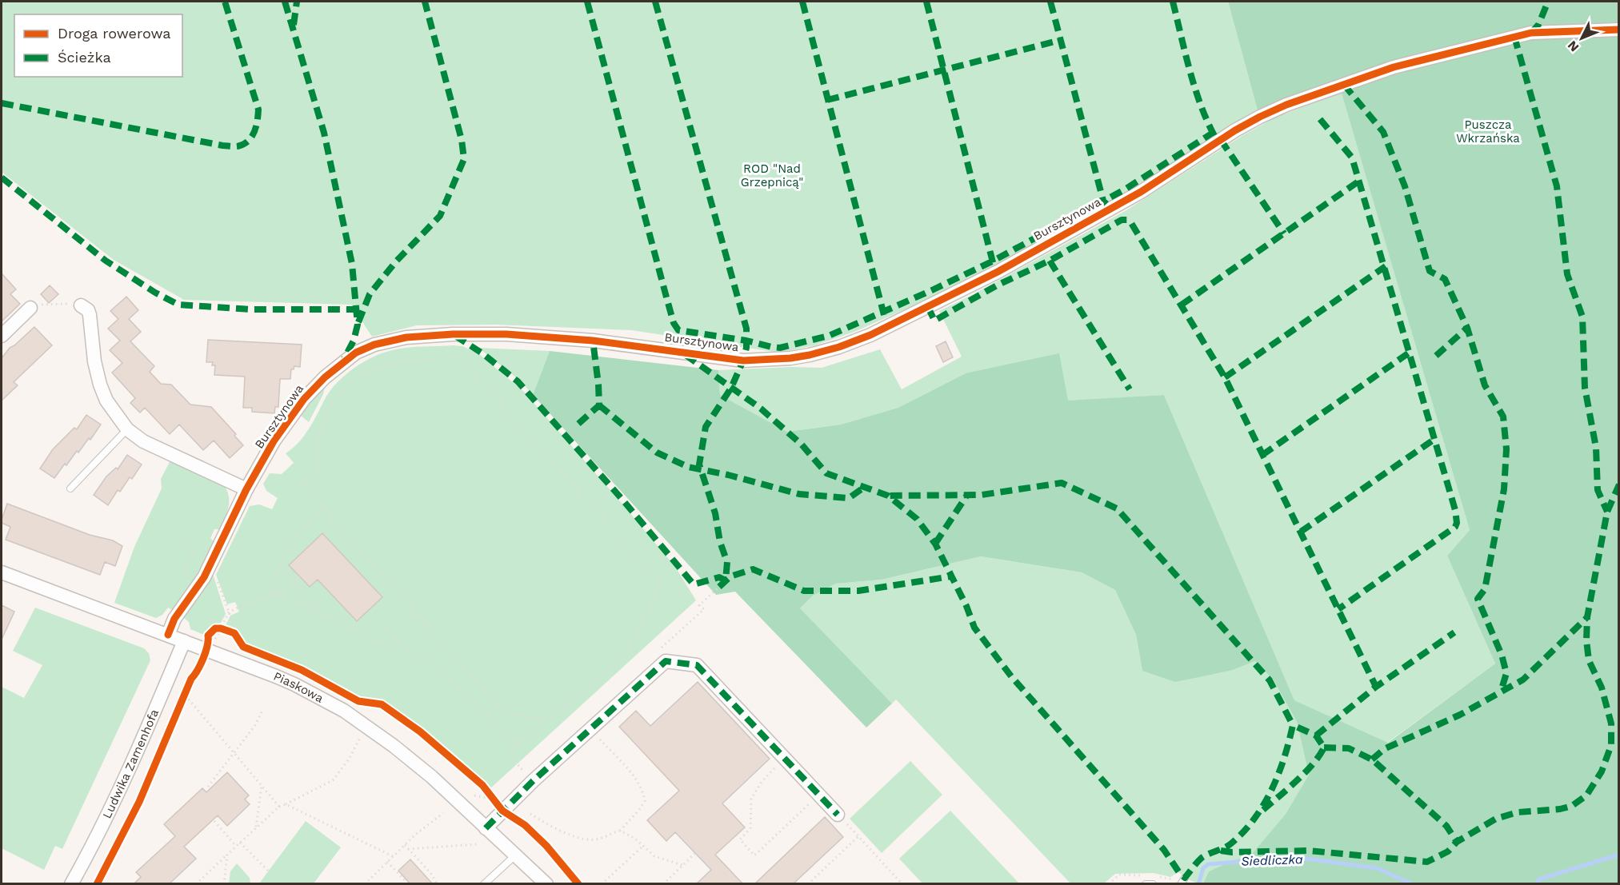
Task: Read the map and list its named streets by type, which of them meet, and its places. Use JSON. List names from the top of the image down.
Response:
{
  "streets": {
    "street": ["Bursztynowa", "Piaskowa", "Ludwika Zamenhofa"]
  },
  "crossings": [
    ["Bursztynowa", "Piaskowa"],
    ["Piaskowa", "Ludwika Zamenhofa"]
  ],
  "water": ["Siedliczka"],
  "parks": ["Puszcza Wkrzańska", "ROD \"Nad Grzepnicą\""],
  "legend": ["Droga rowerowa", "Ścieżka"],
  "north": "bottom left"
}
